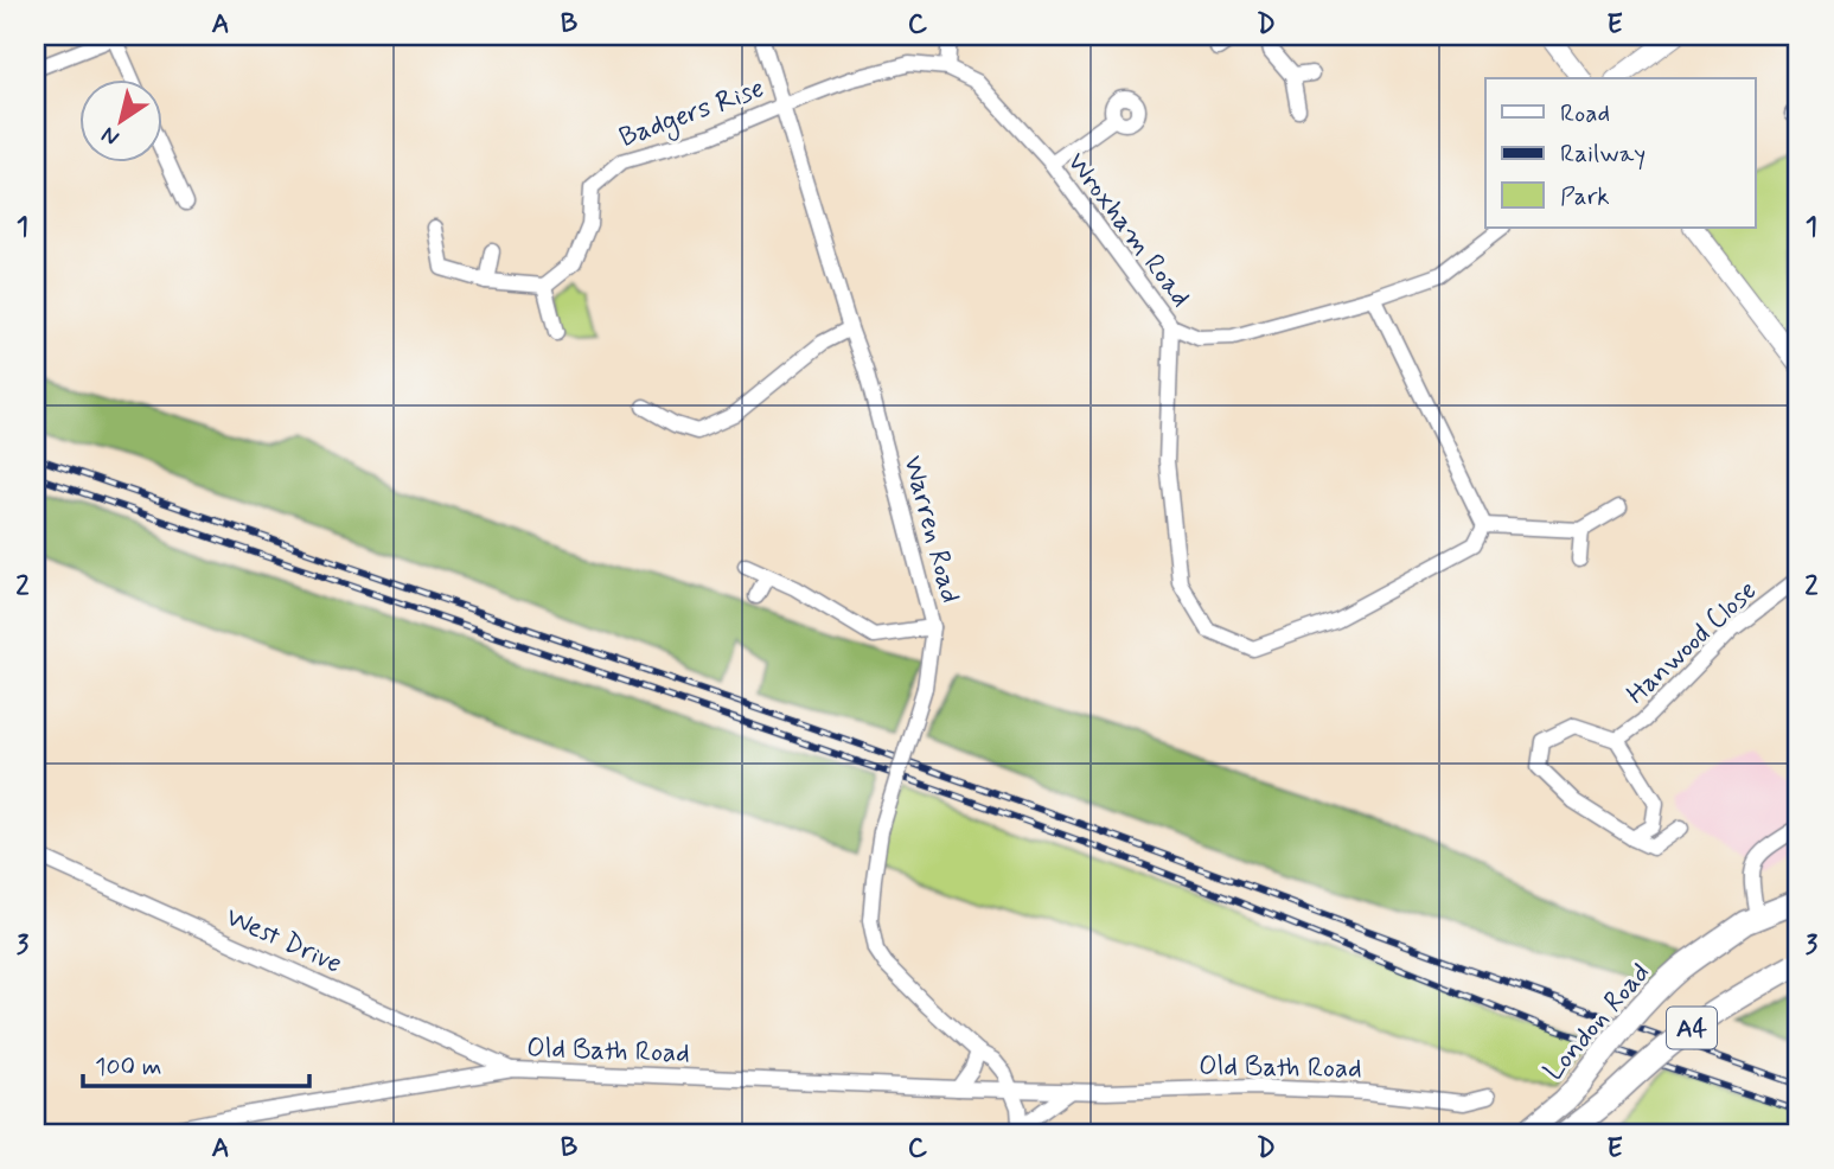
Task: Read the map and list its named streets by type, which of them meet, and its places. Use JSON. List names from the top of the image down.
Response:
{
  "streets": {
    "main road": ["London Road", "A4"],
    "street": [
      "Badgers Rise",
      "Wroxham Road",
      "Warren Road",
      "Hanwood Close",
      "West Drive",
      "Old Bath Road"
    ]
  },
  "crossings": [
    ["Badgers Rise", "Wroxham Road"],
    ["Badgers Rise", "Warren Road"],
    ["Wroxham Road", "Warren Road"],
    ["Warren Road", "Old Bath Road"],
    ["West Drive", "Old Bath Road"]
  ],
  "legend": ["Road", "Railway", "Park"],
  "scale_bar": "100 m",
  "north": "bottom left",
  "grid": {
    "columns": [
      "A",
      "B",
      "C",
      "D",
      "E"
    ],
    "rows": ["1", "2", "3"]
  }
}
